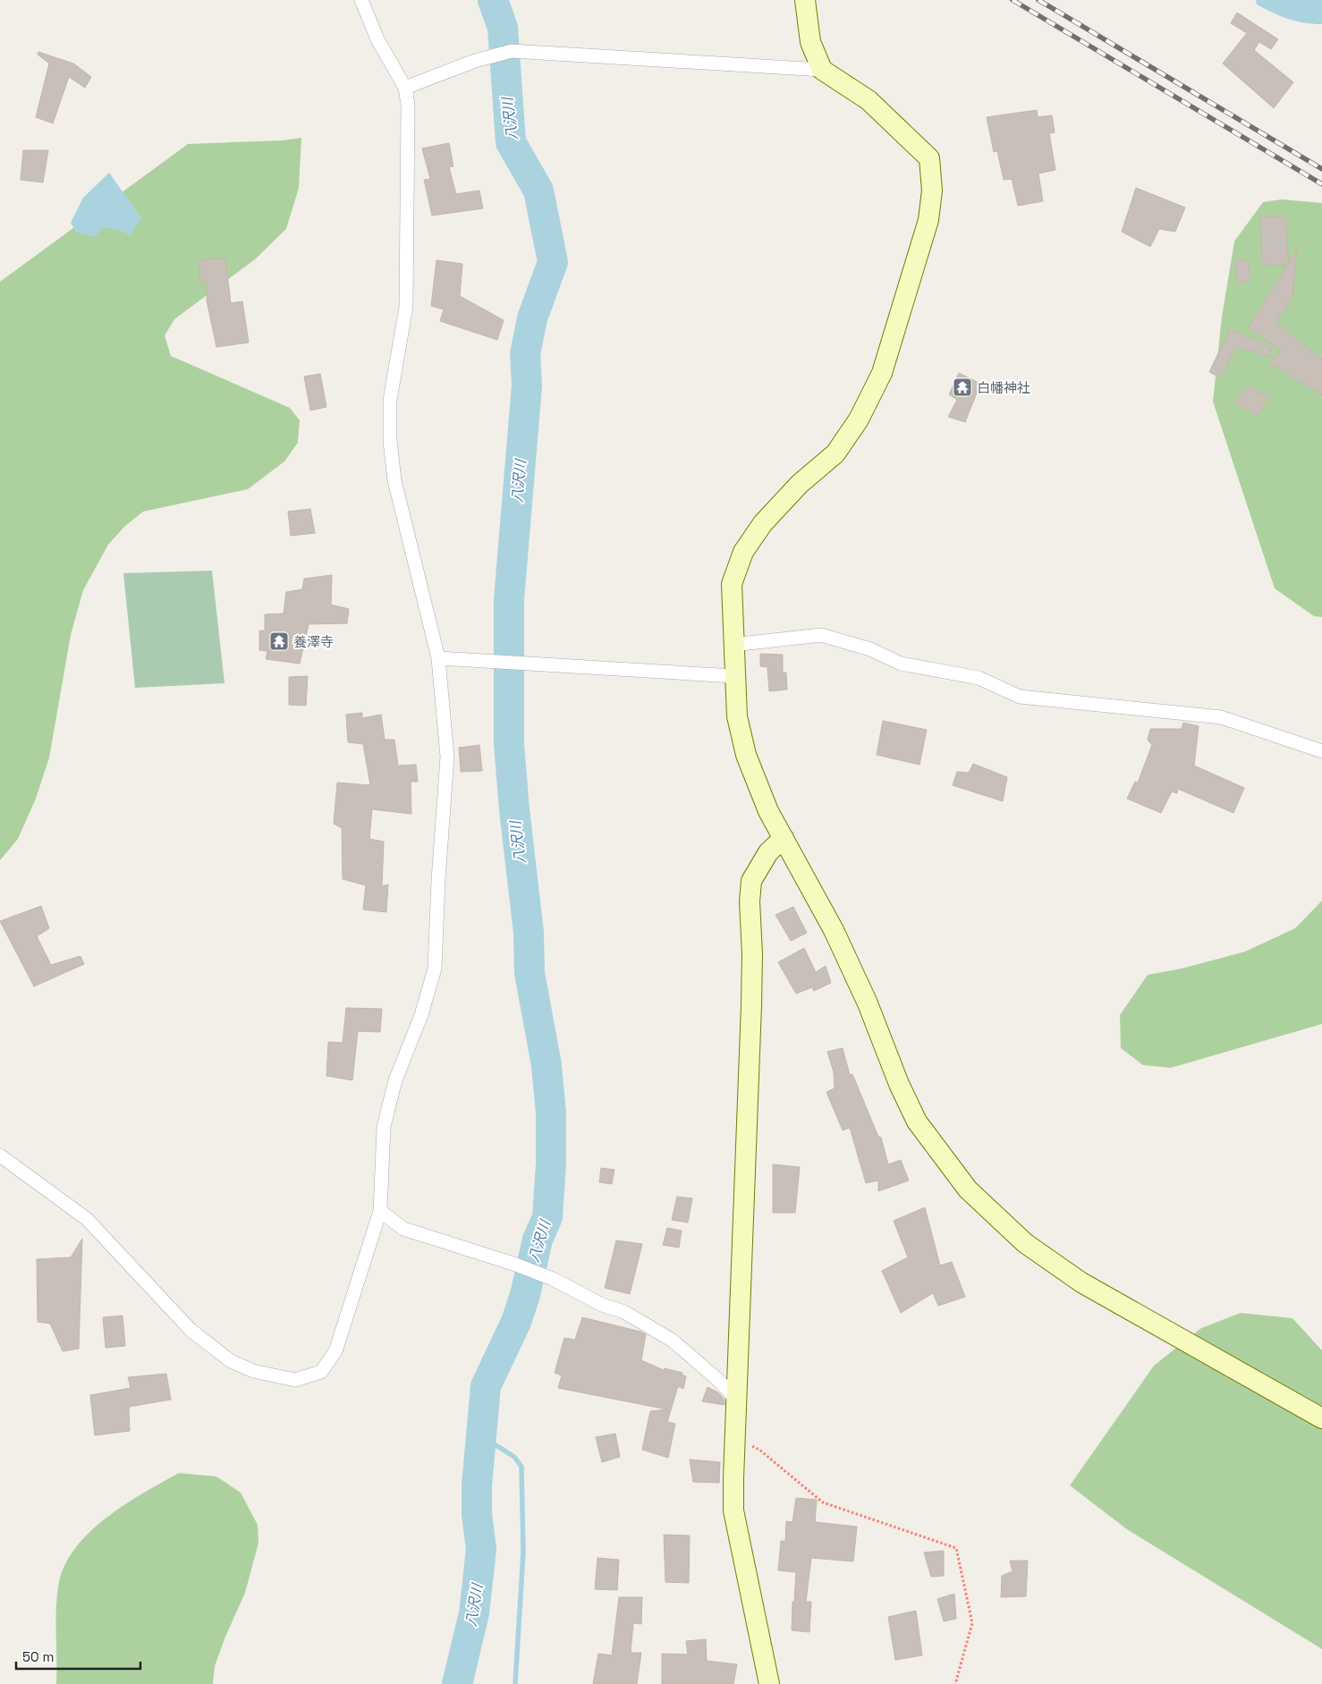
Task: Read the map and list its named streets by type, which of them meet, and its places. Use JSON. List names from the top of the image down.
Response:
{
  "water": ["八沢川"],
  "places": {
    "temple": ["白幡神社", "養澤寺"]
  },
  "scale_bar": "50 m"
}
